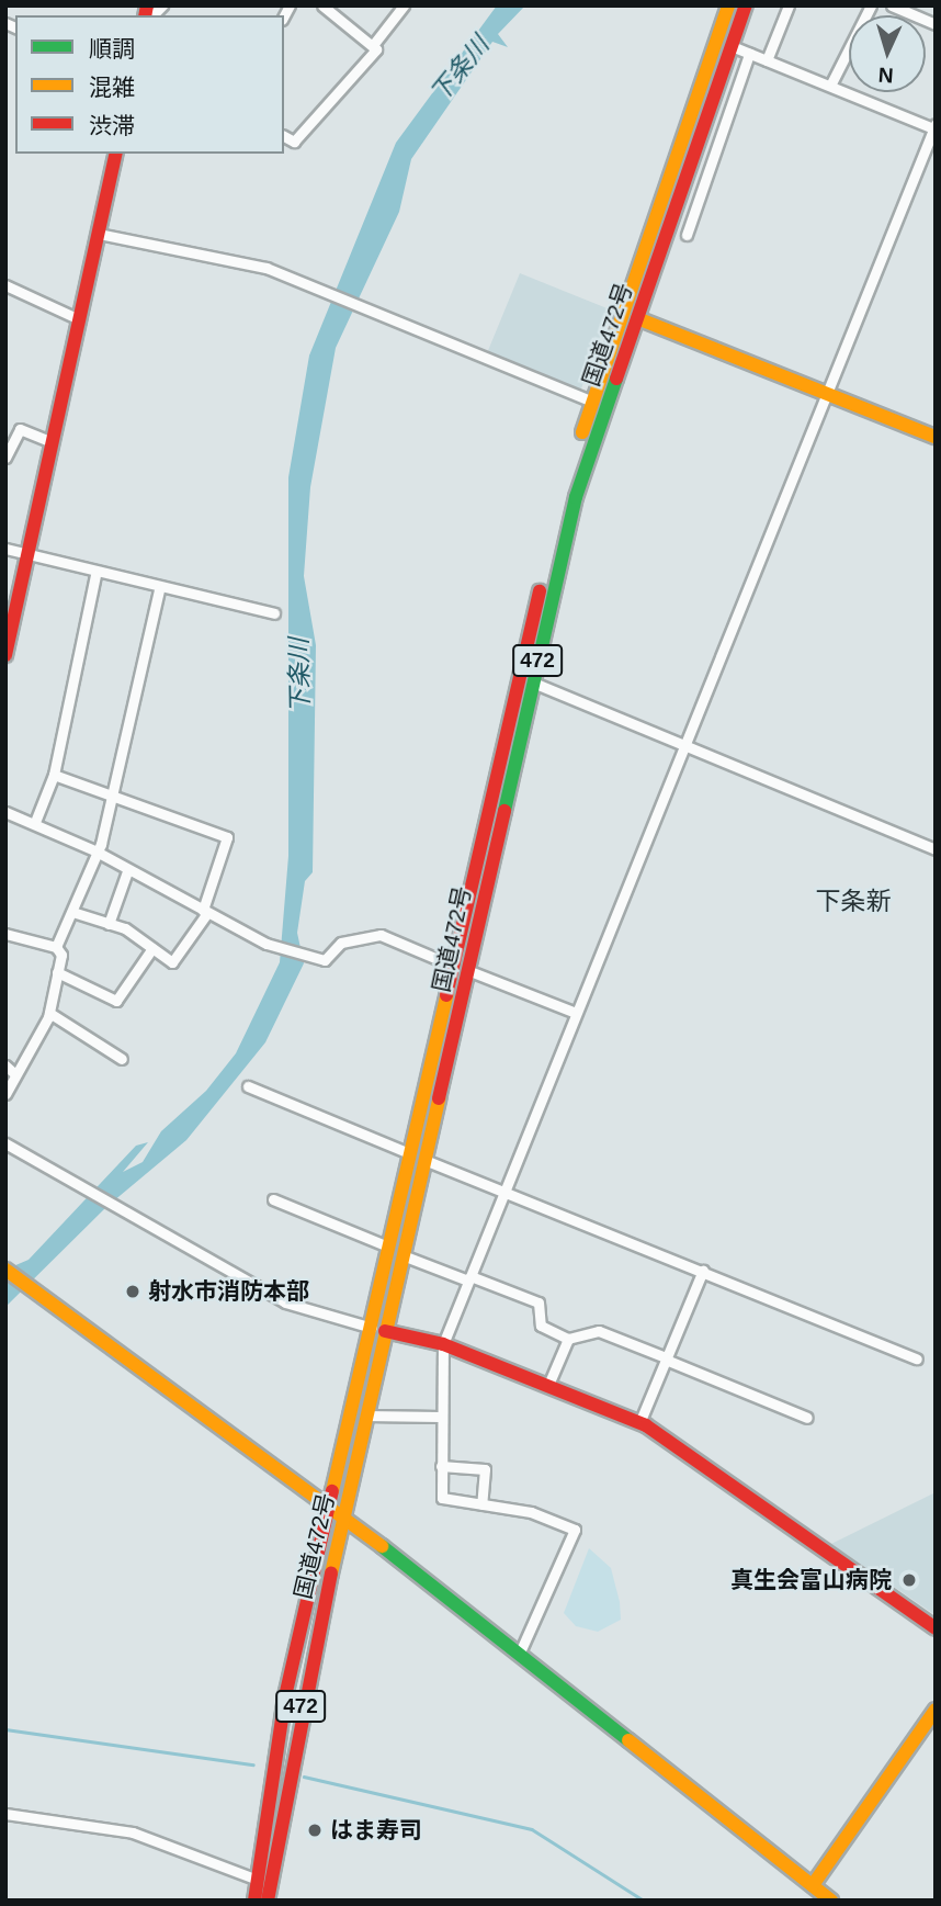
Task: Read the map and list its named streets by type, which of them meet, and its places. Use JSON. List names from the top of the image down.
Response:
{
  "streets": {
    "main road": ["国道472号", "472"]
  },
  "districts": ["下条新"],
  "water": ["下条川"],
  "places": ["射水市消防本部", "真生会富山病院", "はま寿司"],
  "legend": ["順調", "混雑", "渋滞"],
  "north": "bottom"
}
